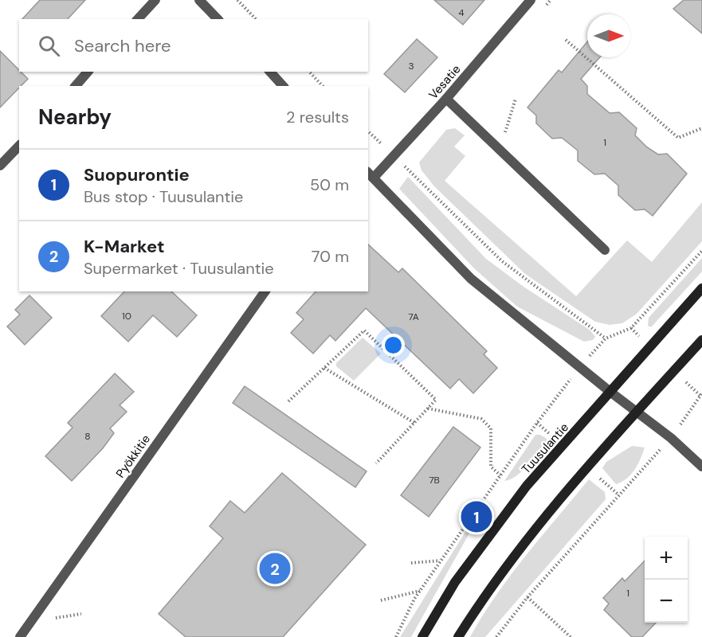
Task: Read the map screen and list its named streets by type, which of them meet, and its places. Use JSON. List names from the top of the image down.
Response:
{
  "streets": {
    "main road": ["Tuusulantie"],
    "street": ["Vesatie", "Pyökkitie"]
  },
  "house_numbers": [
    "4",
    "3",
    "1",
    "10",
    "7A",
    "8",
    "7B",
    "1"
  ],
  "north": "right",
  "page": {
    "search": "Search here",
    "heading": ["Nearby", "2 results"],
    "list": [
      {
        "mark": "1",
        "name": "Suopurontie",
        "note": "Bus stop · Tuusulantie",
        "value": "50 m"
      },
      {
        "mark": "2",
        "name": "K-Market",
        "note": "Supermarket · Tuusulantie",
        "value": "70 m"
      }
    ],
    "pins": ["1", "2"],
    "map_buttons": ["+", "−"]
  }
}
